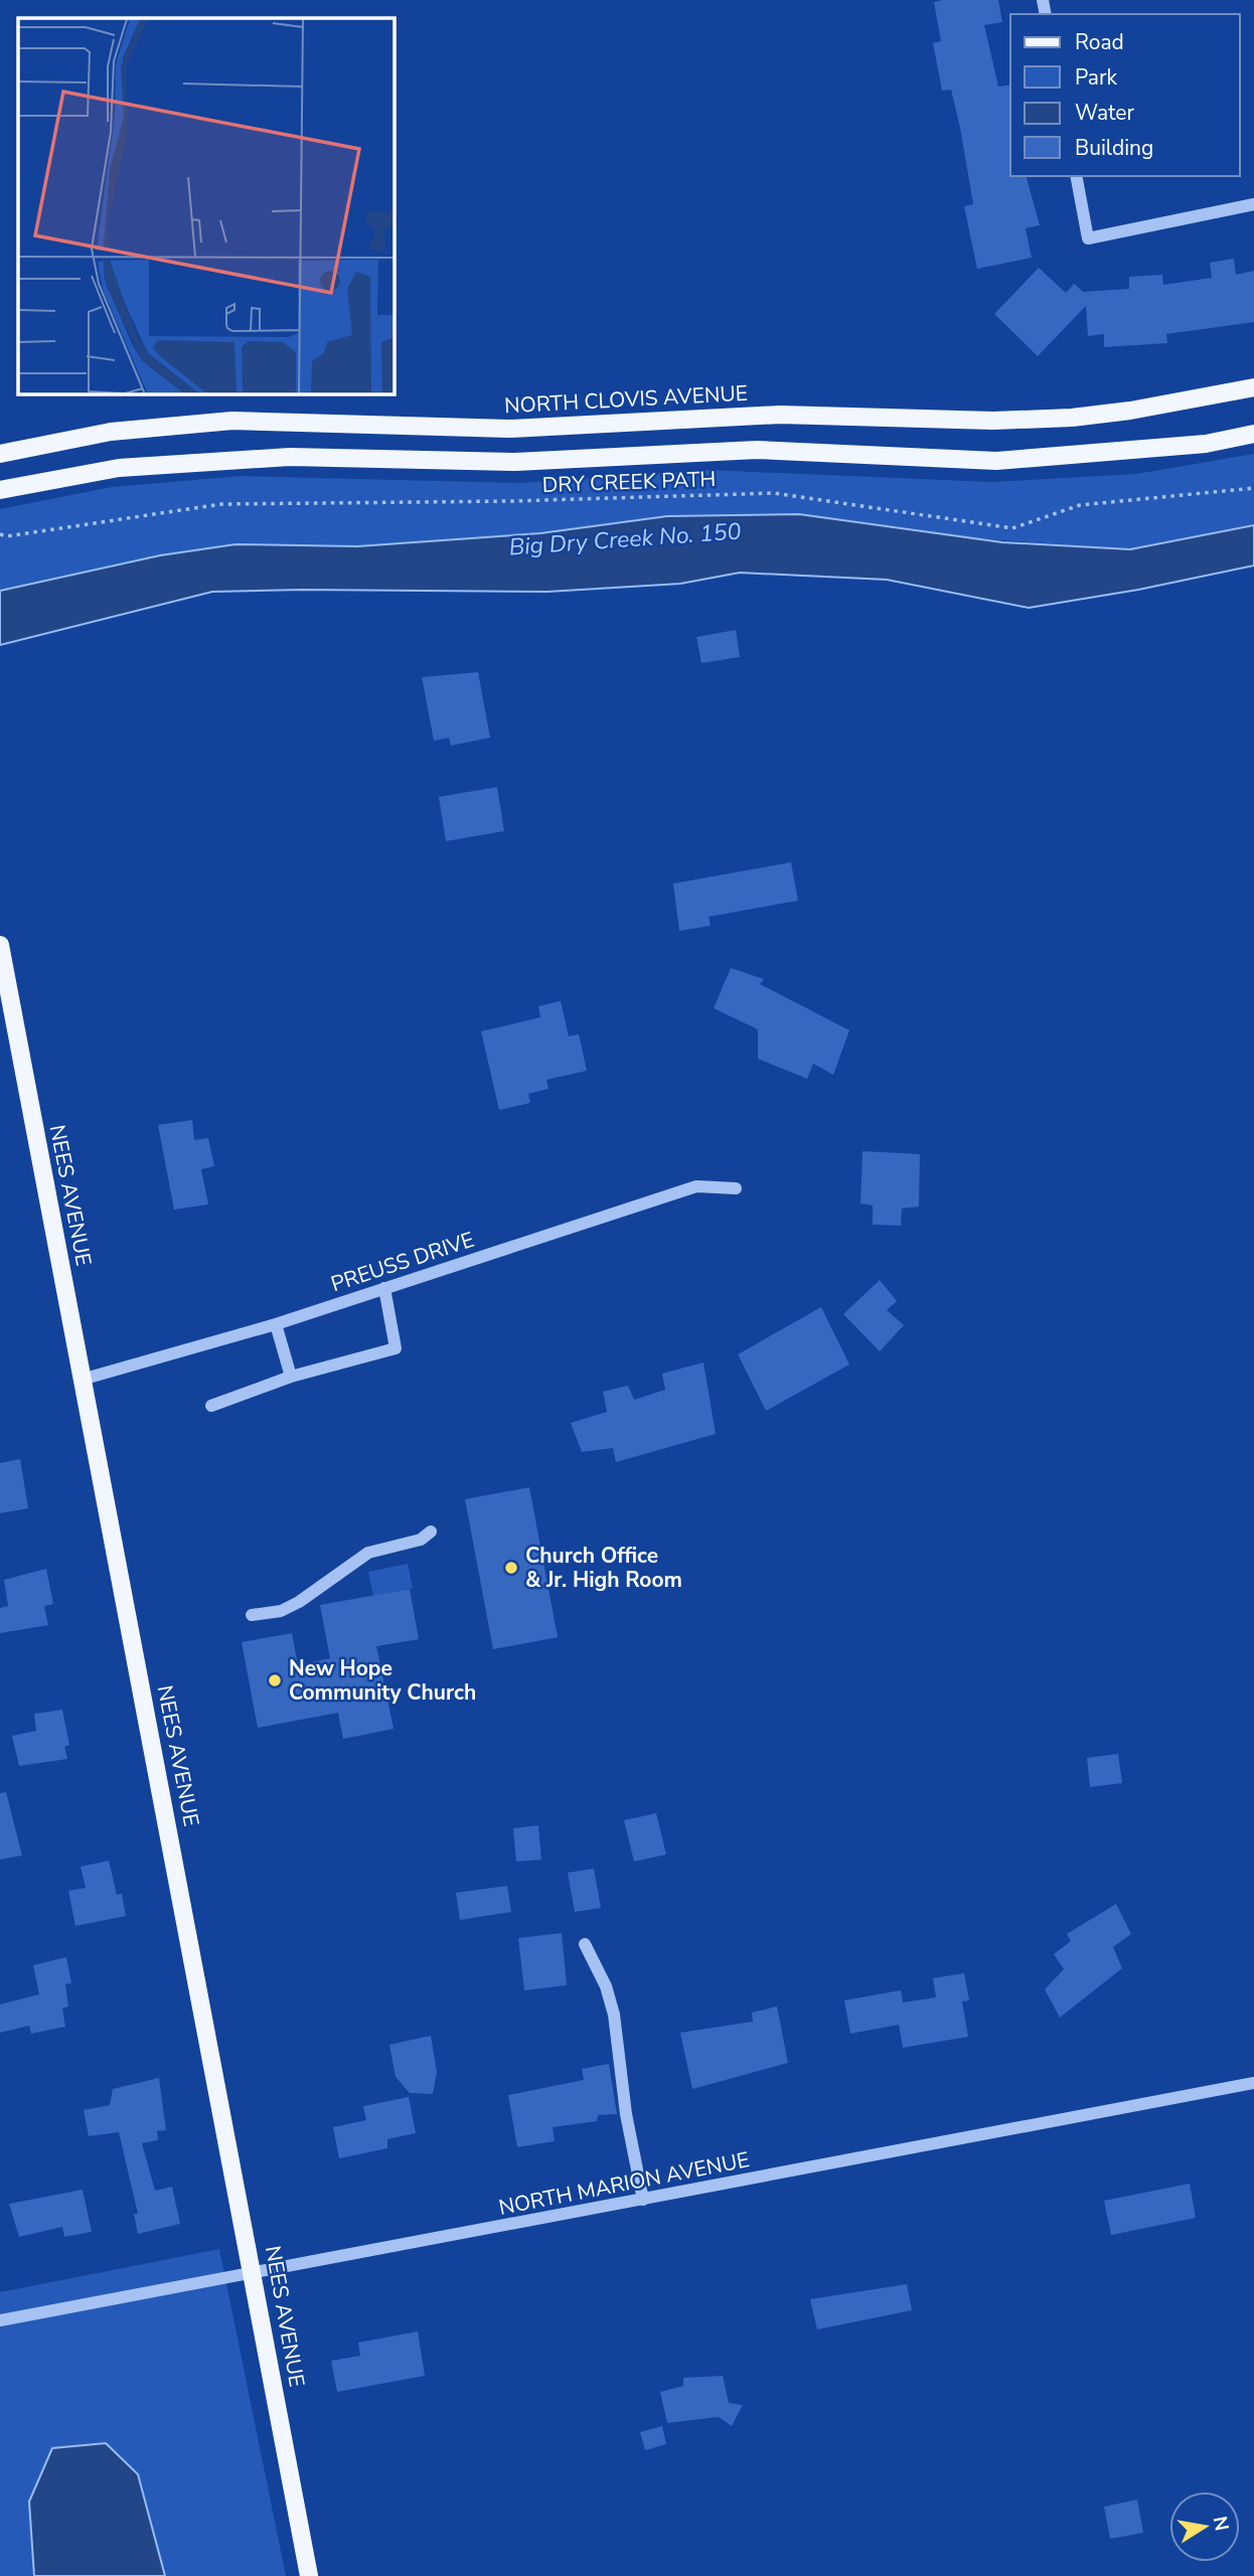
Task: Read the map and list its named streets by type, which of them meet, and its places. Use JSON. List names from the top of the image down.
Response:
{
  "streets": {
    "main road": ["NORTH CLOVIS AVENUE", "NEES AVENUE"],
    "street": ["PREUSS DRIVE", "NORTH MARION AVENUE"],
    "path": ["DRY CREEK PATH"]
  },
  "crossings": [
    ["NEES AVENUE", "PREUSS DRIVE"],
    ["NEES AVENUE", "NORTH MARION AVENUE"]
  ],
  "water": ["Big Dry Creek No. 150"],
  "places": ["Church Office & Jr. High Room", "New Hope Community Church"],
  "legend": [
    "Road",
    "Park",
    "Water",
    "Building"
  ],
  "north": "right"
}
